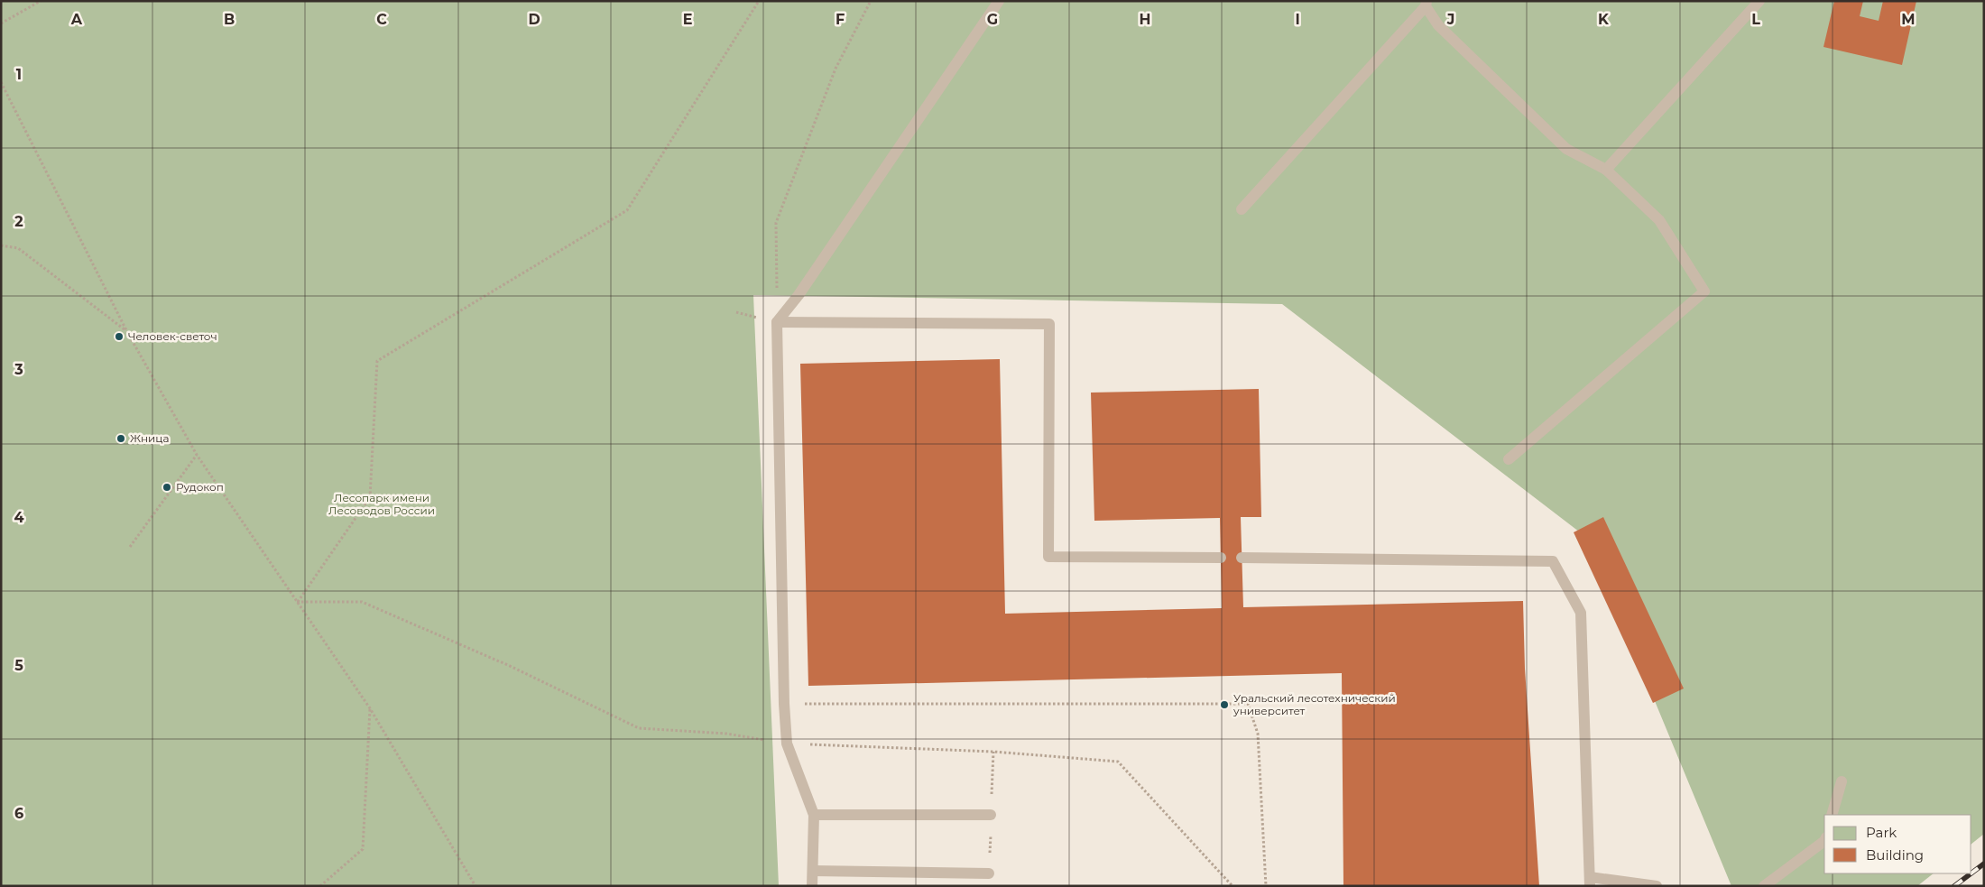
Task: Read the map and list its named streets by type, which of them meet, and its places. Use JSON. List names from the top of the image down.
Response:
{
  "parks": ["Лесопарк имени Лесоводов России"],
  "places": [
    "Человек-светоч",
    "Жница",
    "Рудокоп",
    "Уральский лесотехнический университет"
  ],
  "legend": ["Park", "Building"],
  "grid": {
    "columns": [
      "A",
      "B",
      "C",
      "D",
      "E",
      "F",
      "G",
      "H",
      "I",
      "J",
      "K",
      "L",
      "M"
    ],
    "rows": [
      "1",
      "2",
      "3",
      "4",
      "5",
      "6"
    ]
  }
}
